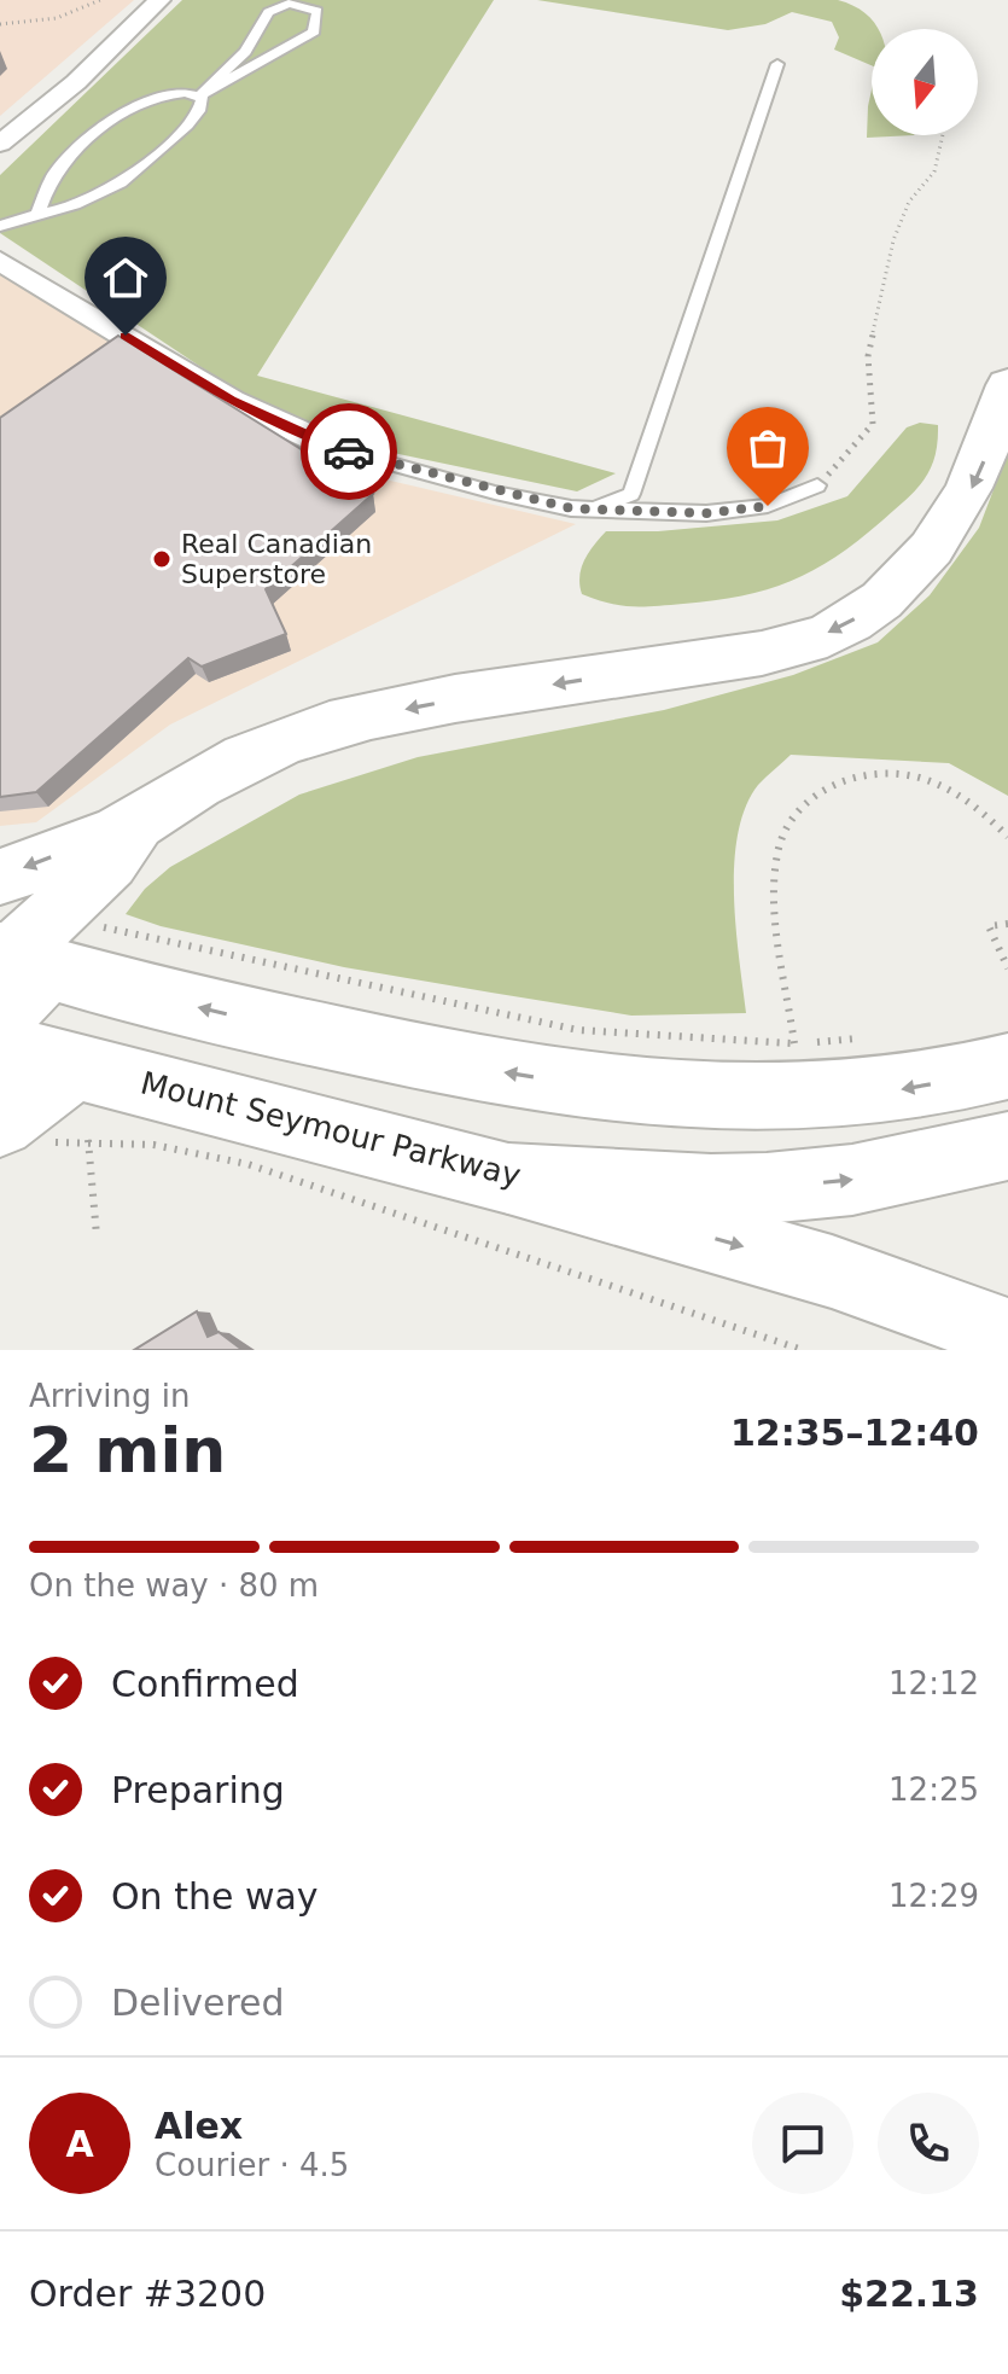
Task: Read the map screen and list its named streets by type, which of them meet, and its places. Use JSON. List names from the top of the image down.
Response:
{
  "streets": {
    "main road": ["Mount Seymour Parkway"]
  },
  "places": ["Real Canadian Superstore"],
  "north": "bottom",
  "page": {
    "heading": ["2 min", "Arriving in", "12:35–12:40"],
    "panel": [
      "Alex",
      "Courier · 4.5",
      "Order #3200",
      "$22.13"
    ],
    "bar": "On the way · 80 m",
    "list": [
      ["Confirmed", "12:12"],
      ["Preparing", "12:25"],
      ["On the way", "12:29"],
      "Delivered"
    ],
    "round": "A"
  }
}
